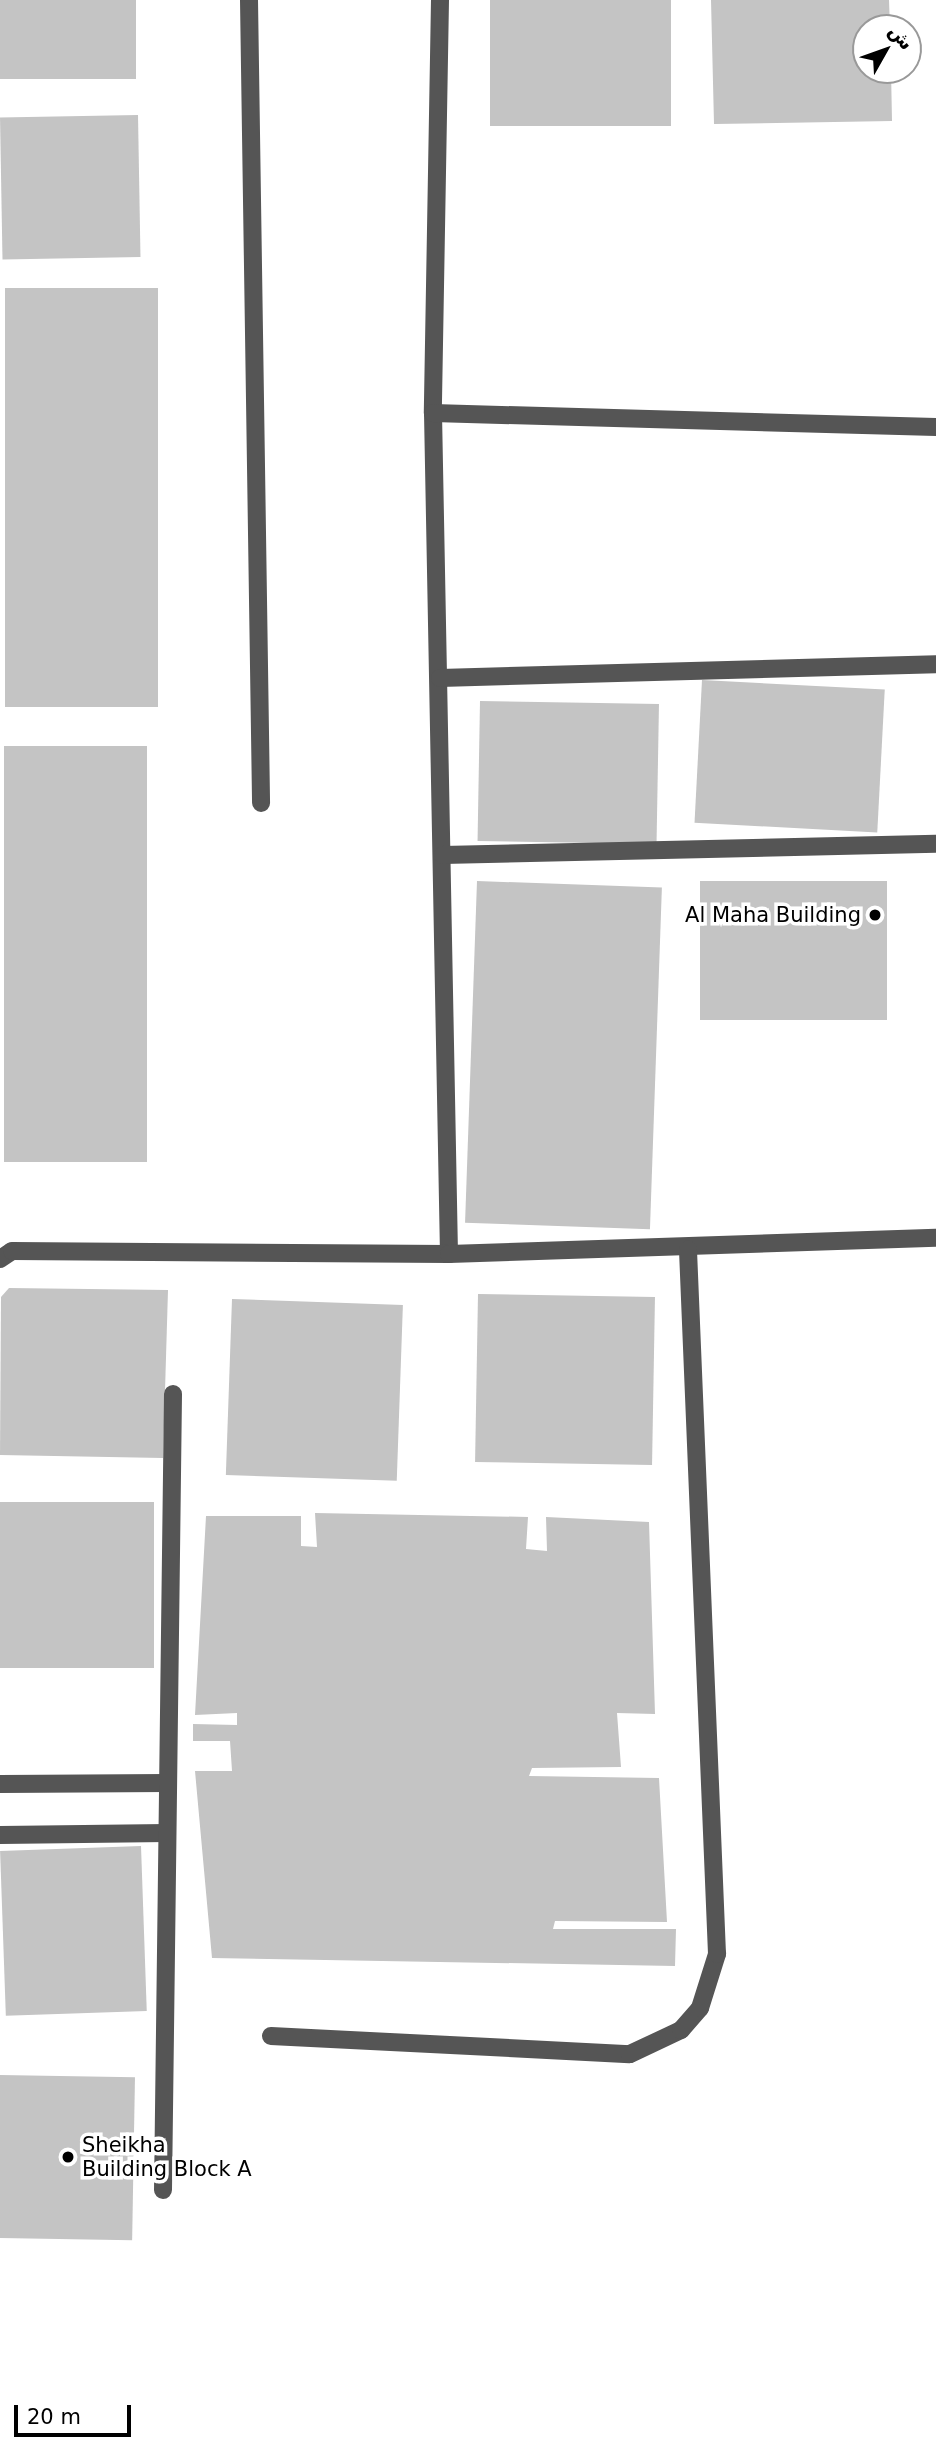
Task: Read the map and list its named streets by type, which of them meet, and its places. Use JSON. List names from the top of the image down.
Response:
{
  "places": ["Al Maha Building", "Sheikha Building Block A"],
  "scale_bar": "20 m",
  "north": "top right"
}
